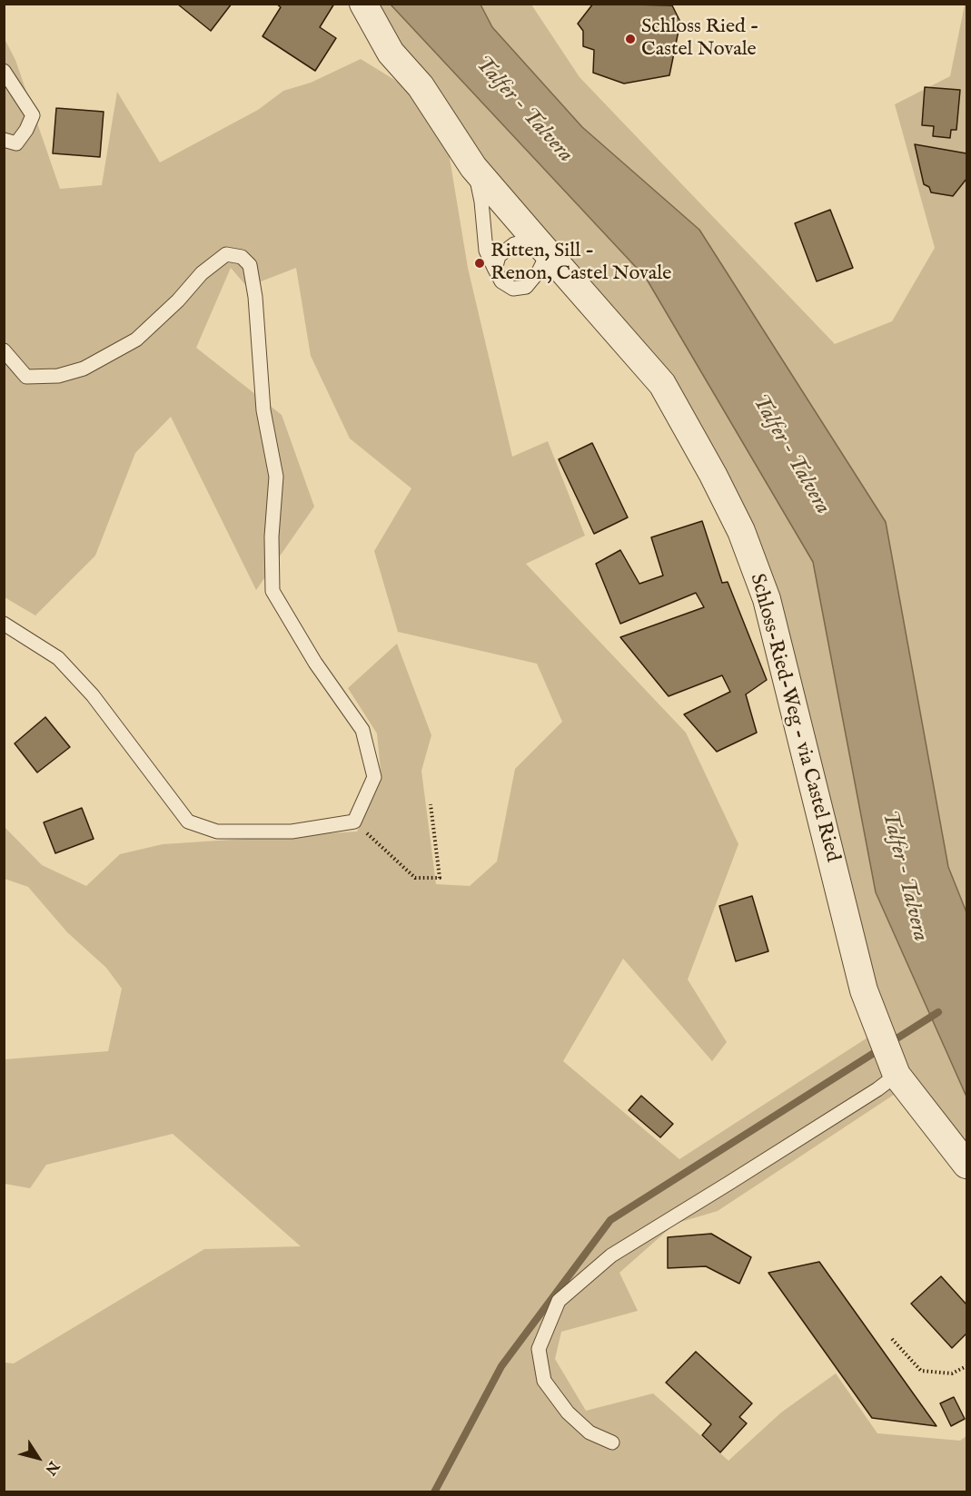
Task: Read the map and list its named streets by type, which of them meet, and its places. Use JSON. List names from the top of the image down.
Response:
{
  "streets": {
    "street": ["Schloss-Ried-Weg - via Castel Ried"]
  },
  "water": ["Talfer - Talvera"],
  "places": ["Schloss Ried - Castel Novale", "Ritten, Sill - Renon, Castel Novale"],
  "north": "bottom right"
}
